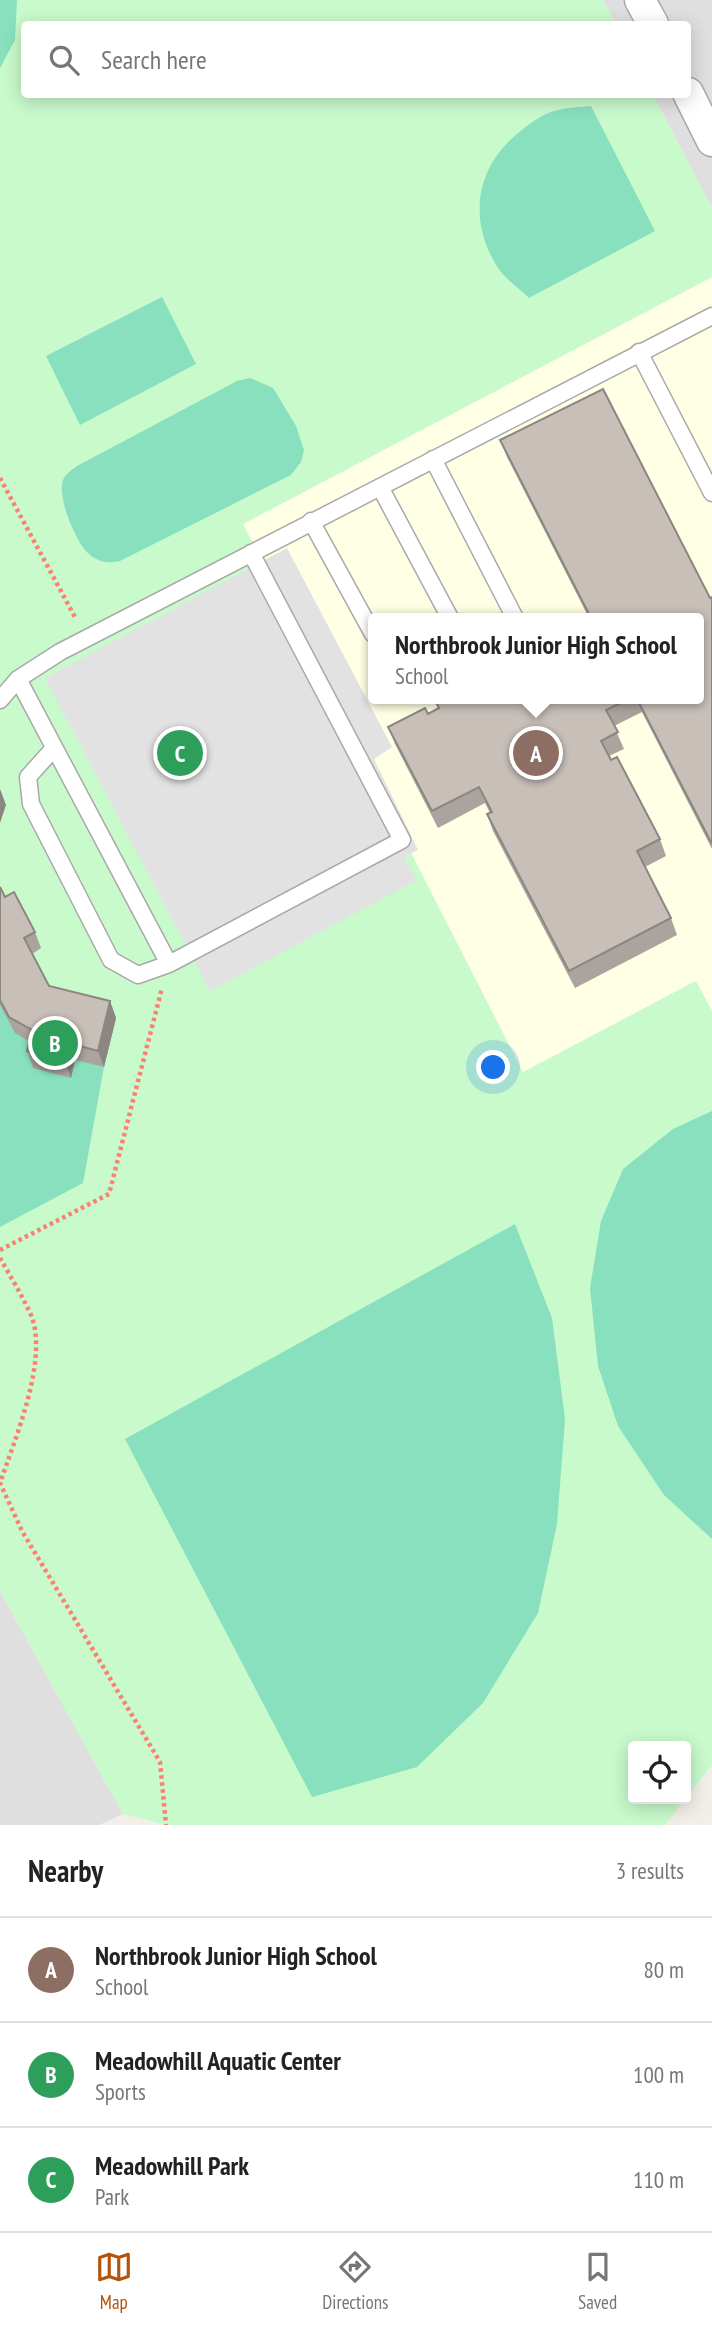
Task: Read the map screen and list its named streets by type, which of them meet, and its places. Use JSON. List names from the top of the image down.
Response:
{
  "page": {
    "search": "Search here",
    "popup": ["Northbrook Junior High School", "School"],
    "pins": ["A", "C", "B"],
    "heading": ["Nearby", "3 results"],
    "list": [
      {
        "mark": "A",
        "name": "Northbrook Junior High School",
        "note": "School",
        "value": "80 m"
      },
      {
        "mark": "B",
        "name": "Meadowhill Aquatic Center",
        "note": "Sports",
        "value": "100 m"
      },
      {
        "mark": "C",
        "name": "Meadowhill Park",
        "note": "Park",
        "value": "110 m"
      }
    ],
    "nav": ["Map", "Directions", "Saved"]
  }
}
